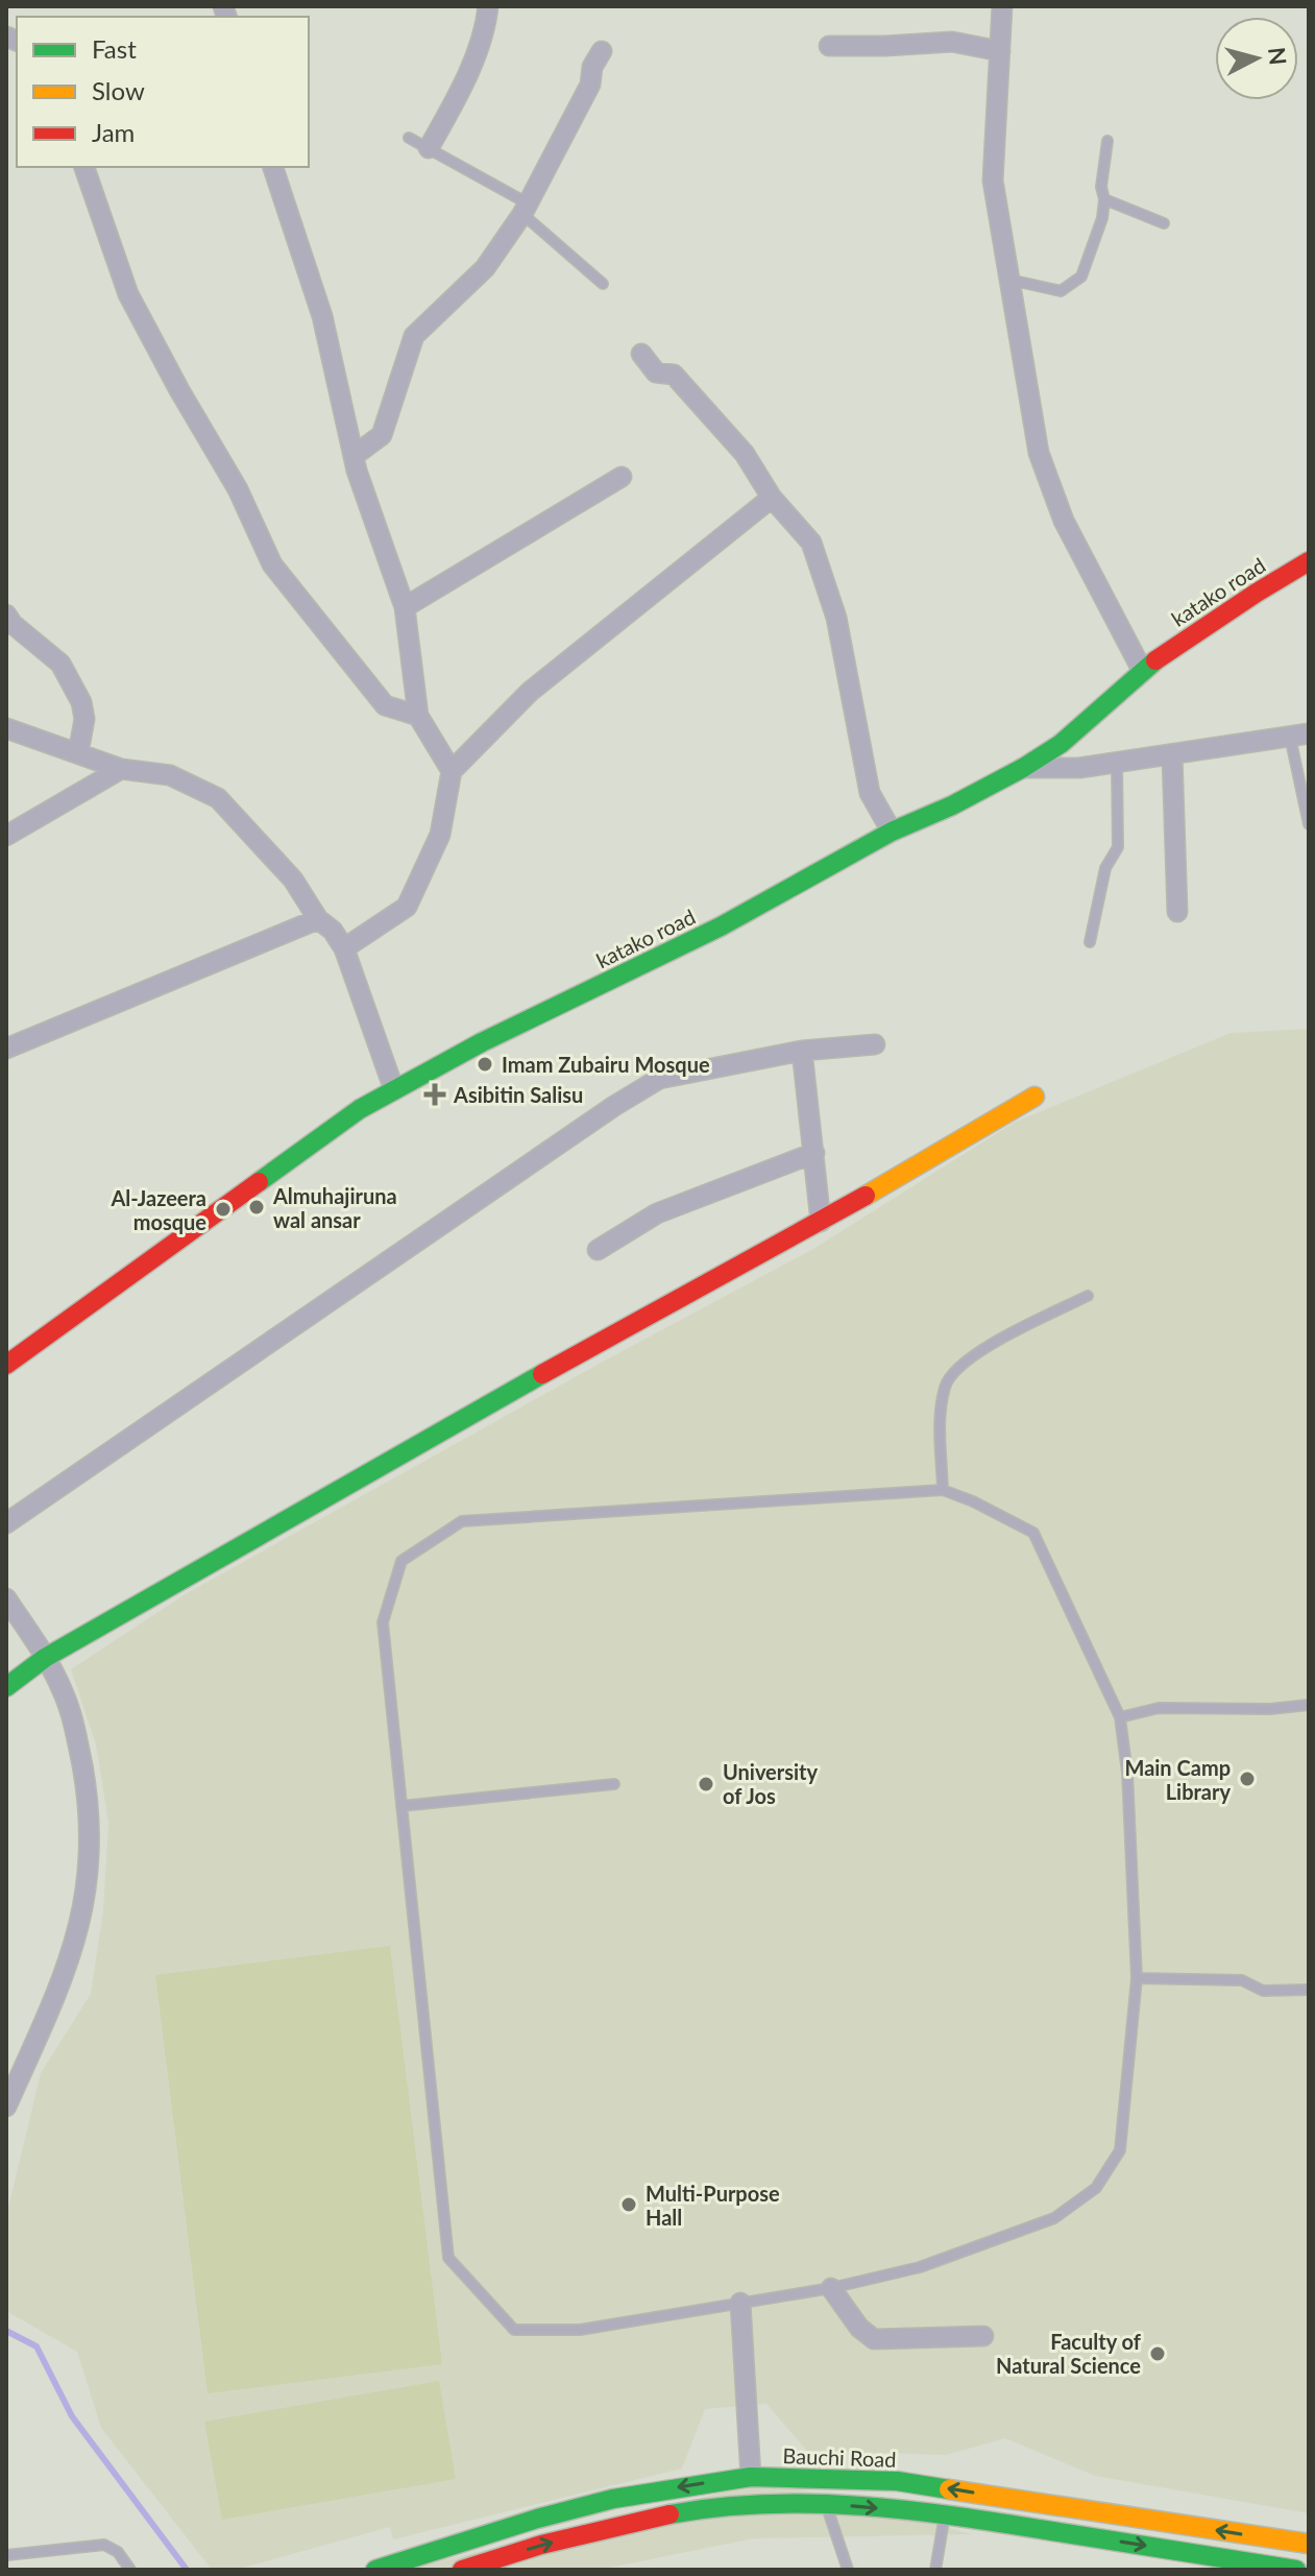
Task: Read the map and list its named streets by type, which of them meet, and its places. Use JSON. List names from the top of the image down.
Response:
{
  "streets": {
    "main road": ["katako road", "Bauchi Road"]
  },
  "places": {
    "other": [
      "Imam Zubairu Mosque",
      "Almuhajiruna wal ansar",
      "Al-Jazeera mosque",
      "Main Camp Library",
      "University of Jos",
      "Multi-Purpose Hall",
      "Faculty of Natural Science"
    ],
    "health": ["Asibitin Salisu"]
  },
  "legend": ["Fast", "Slow", "Jam"],
  "north": "right"
}
